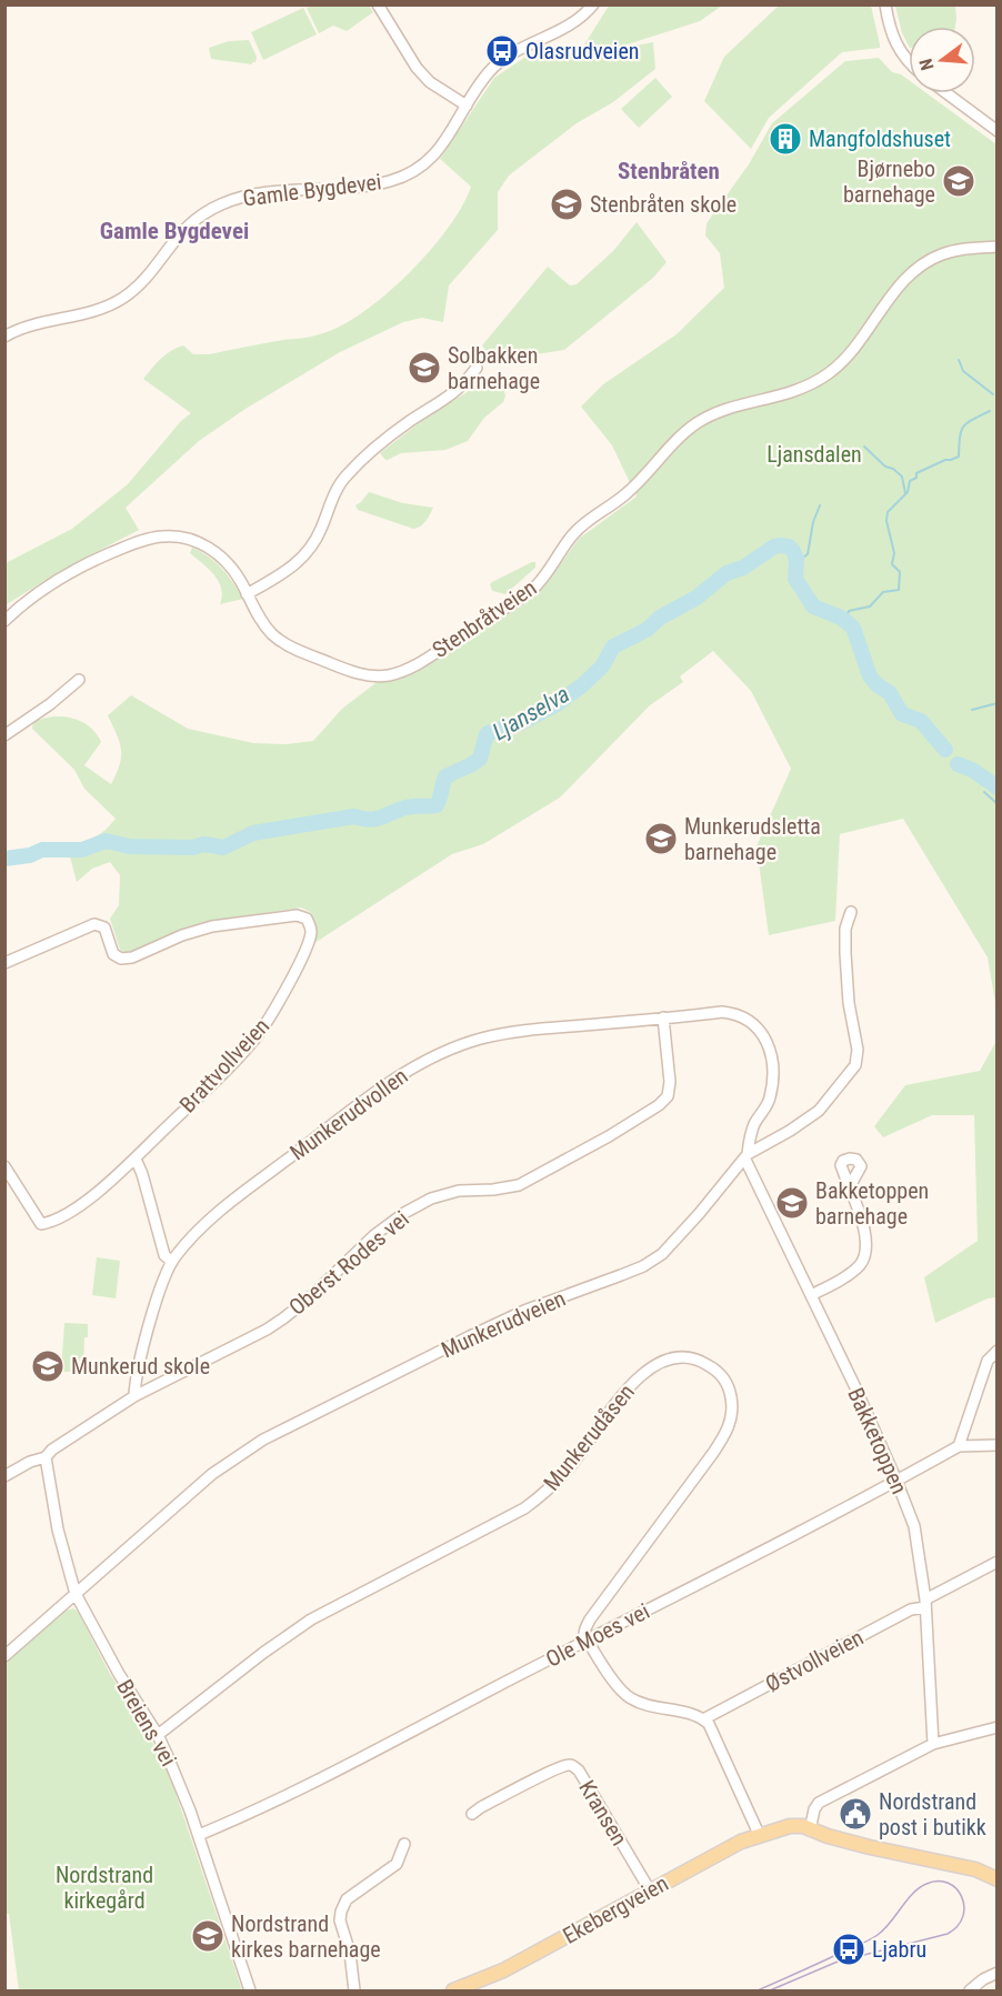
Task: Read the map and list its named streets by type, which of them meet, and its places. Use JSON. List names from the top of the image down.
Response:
{
  "streets": {
    "main road": ["Ekebergveien"],
    "street": [
      "Gamle Bygdevei",
      "Stenbråtveien",
      "Brattvollveien",
      "Munkerudvollen",
      "Oberst Rodes vei",
      "Munkerudveien",
      "Munkerudåsen",
      "Bakketoppen",
      "Ole Moes vei",
      "Østvollveien",
      "Breiens vei",
      "Kransen"
    ]
  },
  "crossings": [
    ["Munkerudvollen", "Oberst Rodes vei"],
    ["Munkerudvollen", "Munkerudveien"],
    ["Munkerudvollen", "Bakketoppen"],
    ["Oberst Rodes vei", "Breiens vei"],
    ["Munkerudveien", "Bakketoppen"],
    ["Munkerudveien", "Breiens vei"],
    ["Munkerudåsen", "Ole Moes vei"],
    ["Munkerudåsen", "Breiens vei"],
    ["Bakketoppen", "Ole Moes vei"],
    ["Bakketoppen", "Østvollveien"],
    ["Ole Moes vei", "Breiens vei"],
    ["Kransen", "Ekebergveien"]
  ],
  "districts": ["Stenbråten", "Gamle Bygdevei"],
  "water": ["Ljanselva"],
  "parks": ["Ljansdalen", "Nordstrand kirkegård"],
  "places": {
    "bus stop": ["Olasrudveien", "Ljabru"],
    "building": ["Mangfoldshuset"],
    "school or university": [
      "Bjørnebo barnehage",
      "Stenbråten skole",
      "Solbakken barnehage",
      "Munkerudsletta barnehage",
      "Bakketoppen barnehage",
      "Munkerud skole",
      "Nordstrand kirkes barnehage"
    ],
    "public building": ["Nordstrand post i butikk"]
  },
  "north": "left"
}
